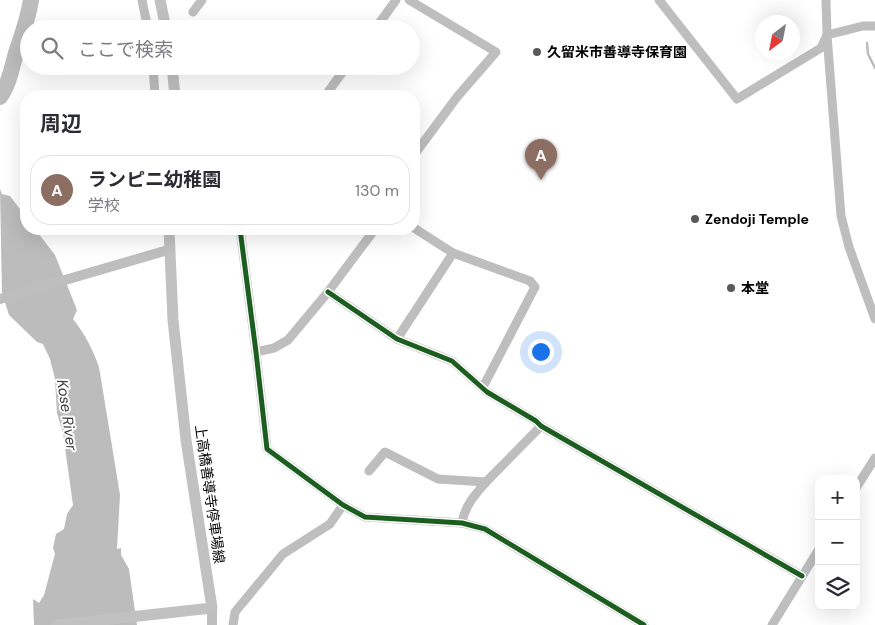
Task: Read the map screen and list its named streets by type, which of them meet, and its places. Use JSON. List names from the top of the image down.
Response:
{
  "streets": {
    "main road": ["上高橋善導寺停車場線"]
  },
  "water": ["Kose River"],
  "places": ["久留米市善導寺保育園", "Zendoji Temple", "本堂"],
  "north": "bottom left",
  "page": {
    "search": "ここで検索",
    "heading": "周辺",
    "pins": "A",
    "list": [
      {
        "mark": "A",
        "name": "ランピニ幼稚園",
        "note": "学校",
        "value": "130 m"
      }
    ],
    "map_buttons": ["+", "−"]
  }
}
